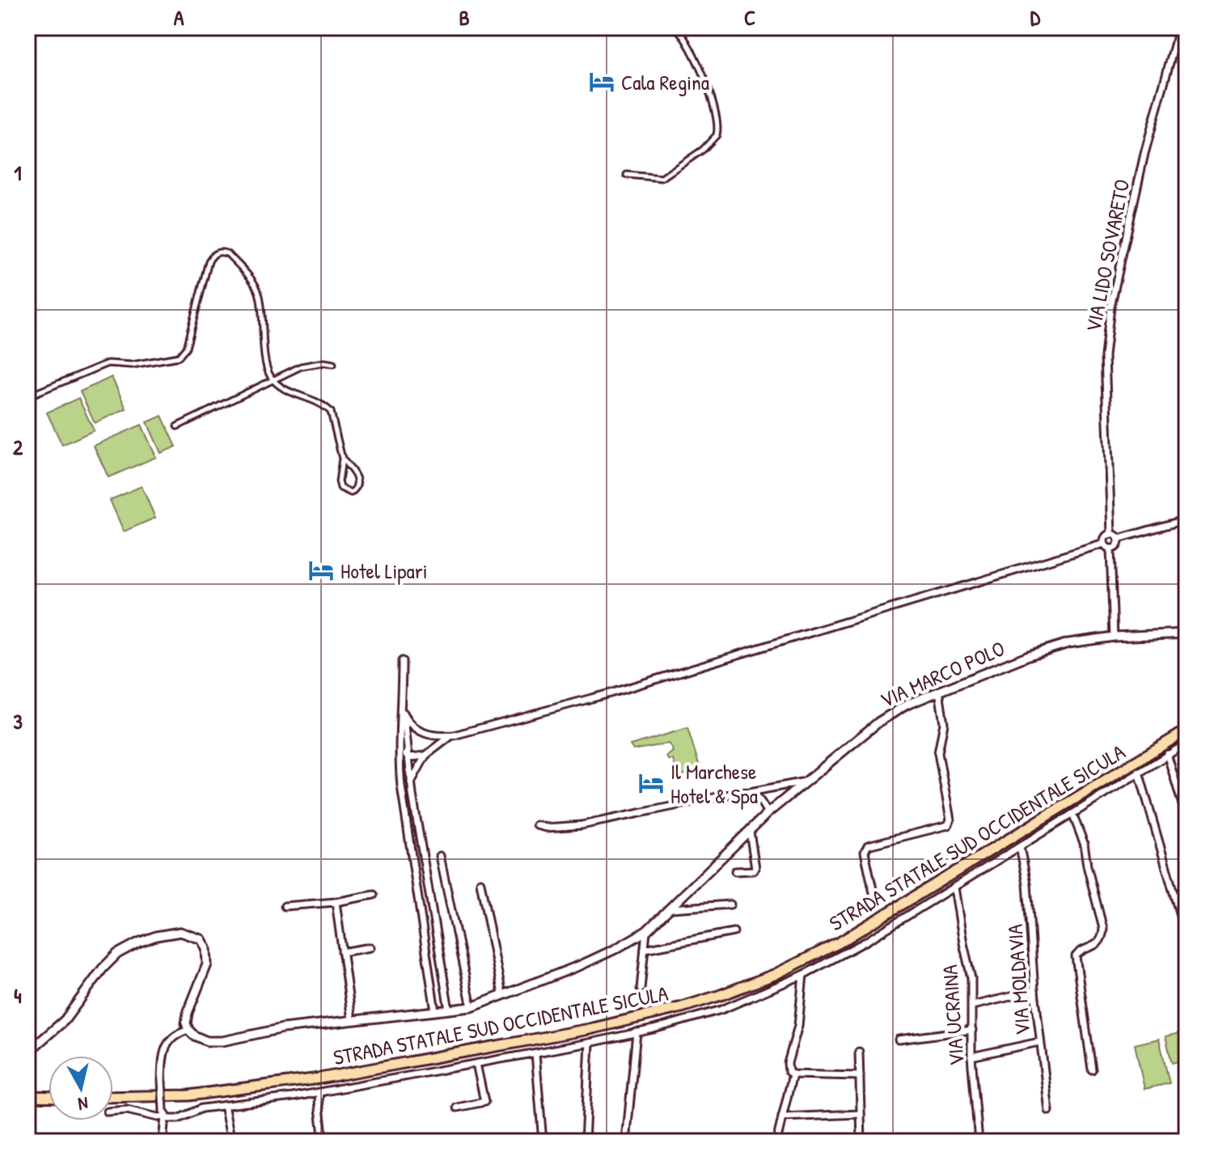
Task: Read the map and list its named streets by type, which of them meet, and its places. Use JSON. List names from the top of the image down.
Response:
{
  "streets": {
    "main road": ["STRADA STATALE SUD OCCIDENTALE SICULA"],
    "street": [
      "VIA LIDO SOVARETO",
      "VIA MARCO POLO",
      "VIA MOLDAVIA",
      "VIA UCRAINA"
    ]
  },
  "places": {
    "hotel": ["Cala Regina", "Hotel Lipari", "Il Marchese Hotel & Spa"]
  },
  "north": "bottom",
  "grid": {
    "columns": [
      "A",
      "B",
      "C",
      "D"
    ],
    "rows": [
      "1",
      "2",
      "3",
      "4"
    ]
  }
}
